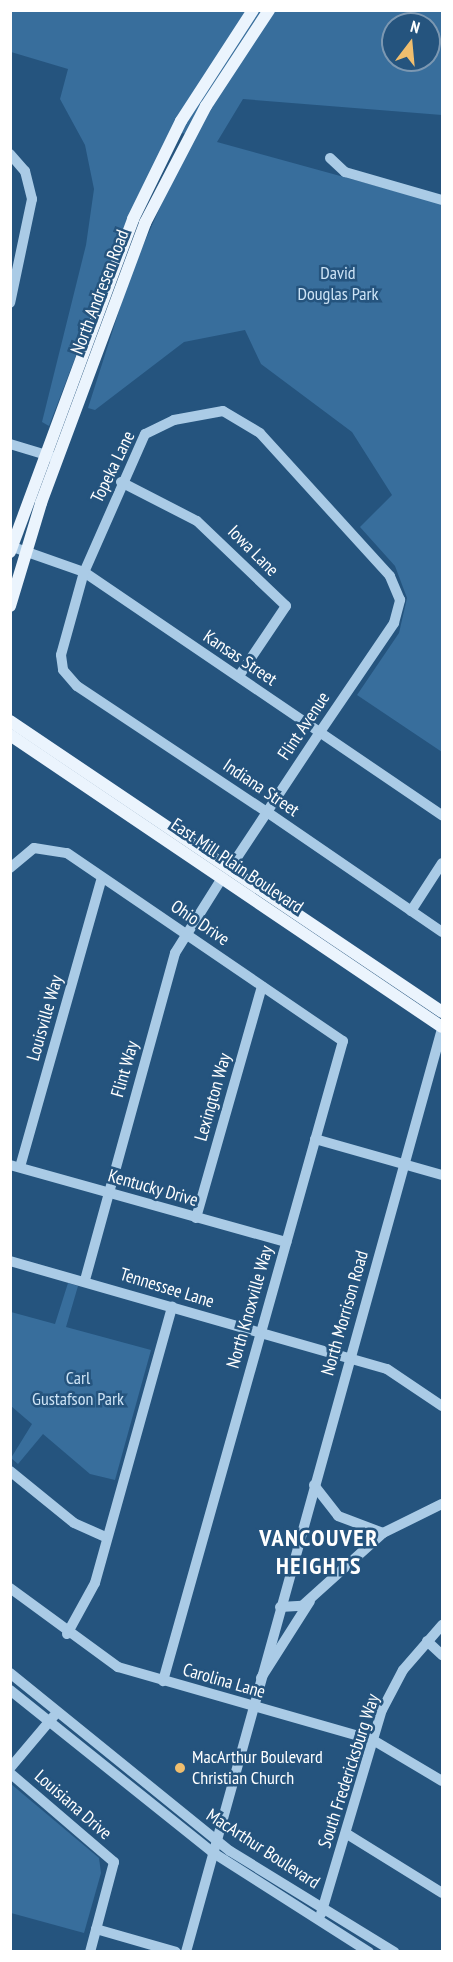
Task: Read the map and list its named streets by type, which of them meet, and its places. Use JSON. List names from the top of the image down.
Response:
{
  "streets": {
    "main road": ["North Andresen Road", "East Mill Plain Boulevard"],
    "street": [
      "Topeka Lane",
      "Iowa Lane",
      "Kansas Street",
      "Flint Avenue",
      "Indiana Street",
      "Ohio Drive",
      "Louisville Way",
      "Flint Way",
      "Lexington Way",
      "Kentucky Drive",
      "Tennessee Lane",
      "North Knoxville Way",
      "North Morrison Road",
      "Carolina Lane",
      "South Fredericksburg Way",
      "Louisiana Drive",
      "MacArthur Boulevard"
    ]
  },
  "crossings": [
    ["North Andresen Road", "Kansas Street"],
    ["Topeka Lane", "Iowa Lane"],
    ["Topeka Lane", "Kansas Street"],
    ["Topeka Lane", "Flint Avenue"],
    ["Topeka Lane", "Indiana Street"],
    ["Iowa Lane", "Kansas Street"],
    ["Kansas Street", "Flint Avenue"],
    ["Flint Avenue", "Indiana Street"],
    ["Flint Avenue", "East Mill Plain Boulevard"],
    ["Flint Avenue", "Flint Way"],
    ["East Mill Plain Boulevard", "Flint Way"],
    ["East Mill Plain Boulevard", "North Morrison Road"],
    ["Ohio Drive", "Louisville Way"],
    ["Ohio Drive", "Flint Way"],
    ["Ohio Drive", "Lexington Way"],
    ["Ohio Drive", "North Knoxville Way"],
    ["Louisville Way", "Kentucky Drive"],
    ["Flint Way", "Kentucky Drive"],
    ["Flint Way", "Tennessee Lane"],
    ["Lexington Way", "Kentucky Drive"],
    ["Kentucky Drive", "North Knoxville Way"],
    ["Tennessee Lane", "North Knoxville Way"],
    ["Tennessee Lane", "North Morrison Road"],
    ["North Knoxville Way", "Carolina Lane"],
    ["North Morrison Road", "Carolina Lane"],
    ["North Morrison Road", "MacArthur Boulevard"],
    ["Carolina Lane", "South Fredericksburg Way"],
    ["South Fredericksburg Way", "MacArthur Boulevard"]
  ],
  "districts": ["VANCOUVER HEIGHTS"],
  "parks": ["David Douglas Park", "Carl Gustafson Park"],
  "places": ["MacArthur Boulevard Christian Church"],
  "north": "top"
}
